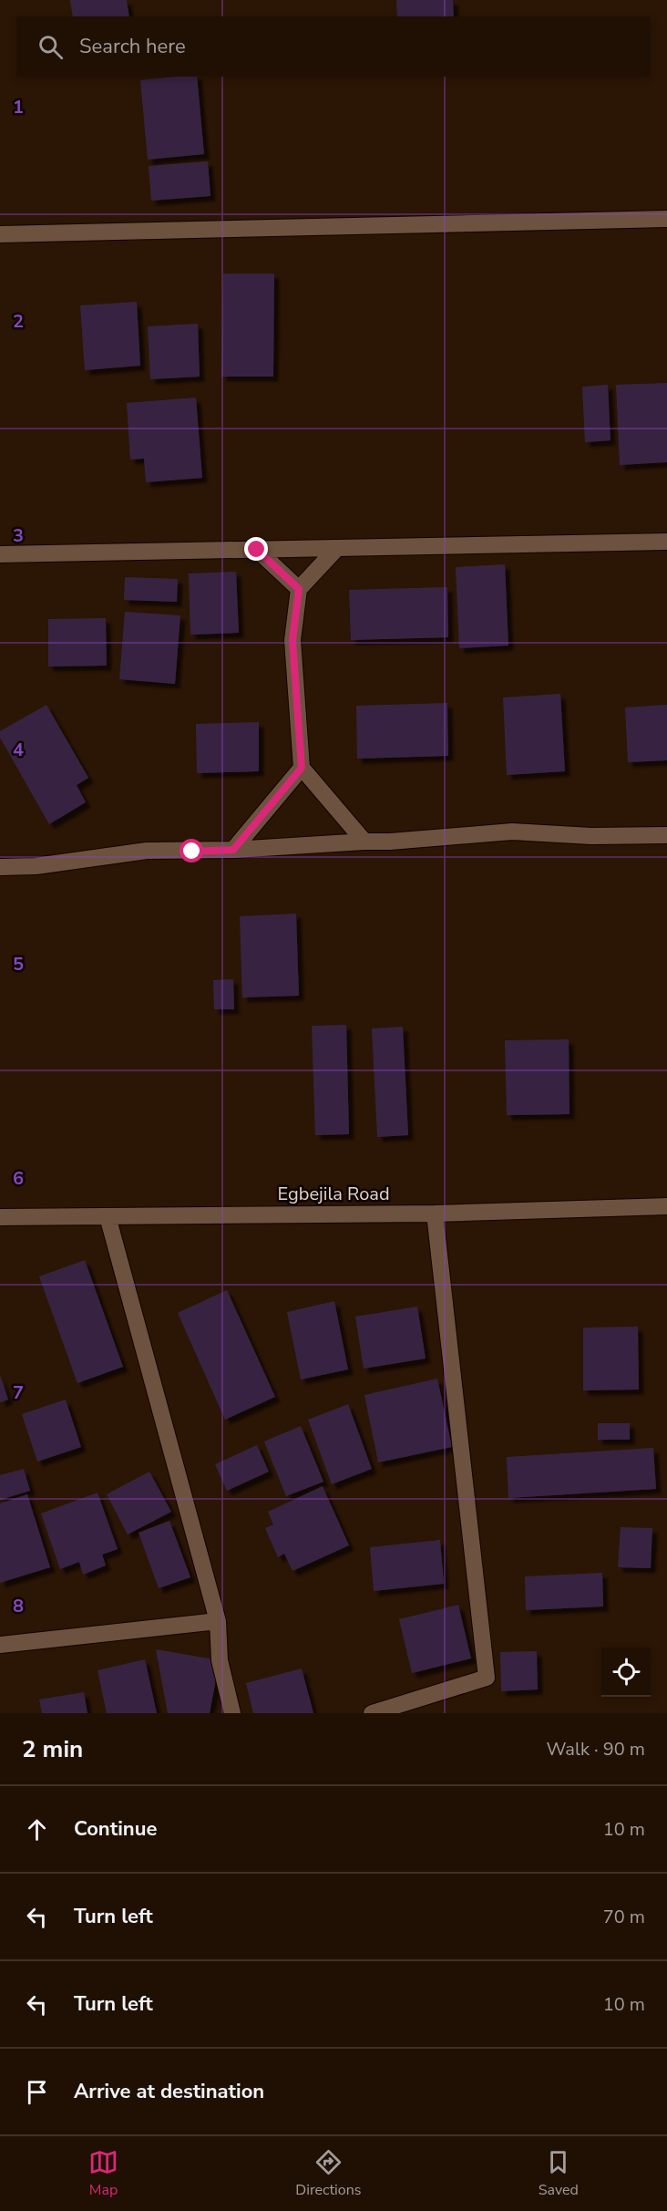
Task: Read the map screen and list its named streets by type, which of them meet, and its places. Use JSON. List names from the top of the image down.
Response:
{
  "streets": {
    "street": ["Egbejila Road"]
  },
  "page": {
    "search": "Search here",
    "heading": ["2 min", "Walk · 90 m"],
    "list": [
      ["Continue", "10 m"],
      ["Turn left", "70 m"],
      ["Turn left", "10 m"],
      "Arrive at destination"
    ],
    "nav": ["Map", "Directions", "Saved"]
  },
  "grid": {
    "rows": [
      "1",
      "2",
      "3",
      "4",
      "5",
      "6",
      "7",
      "8"
    ]
  }
}
